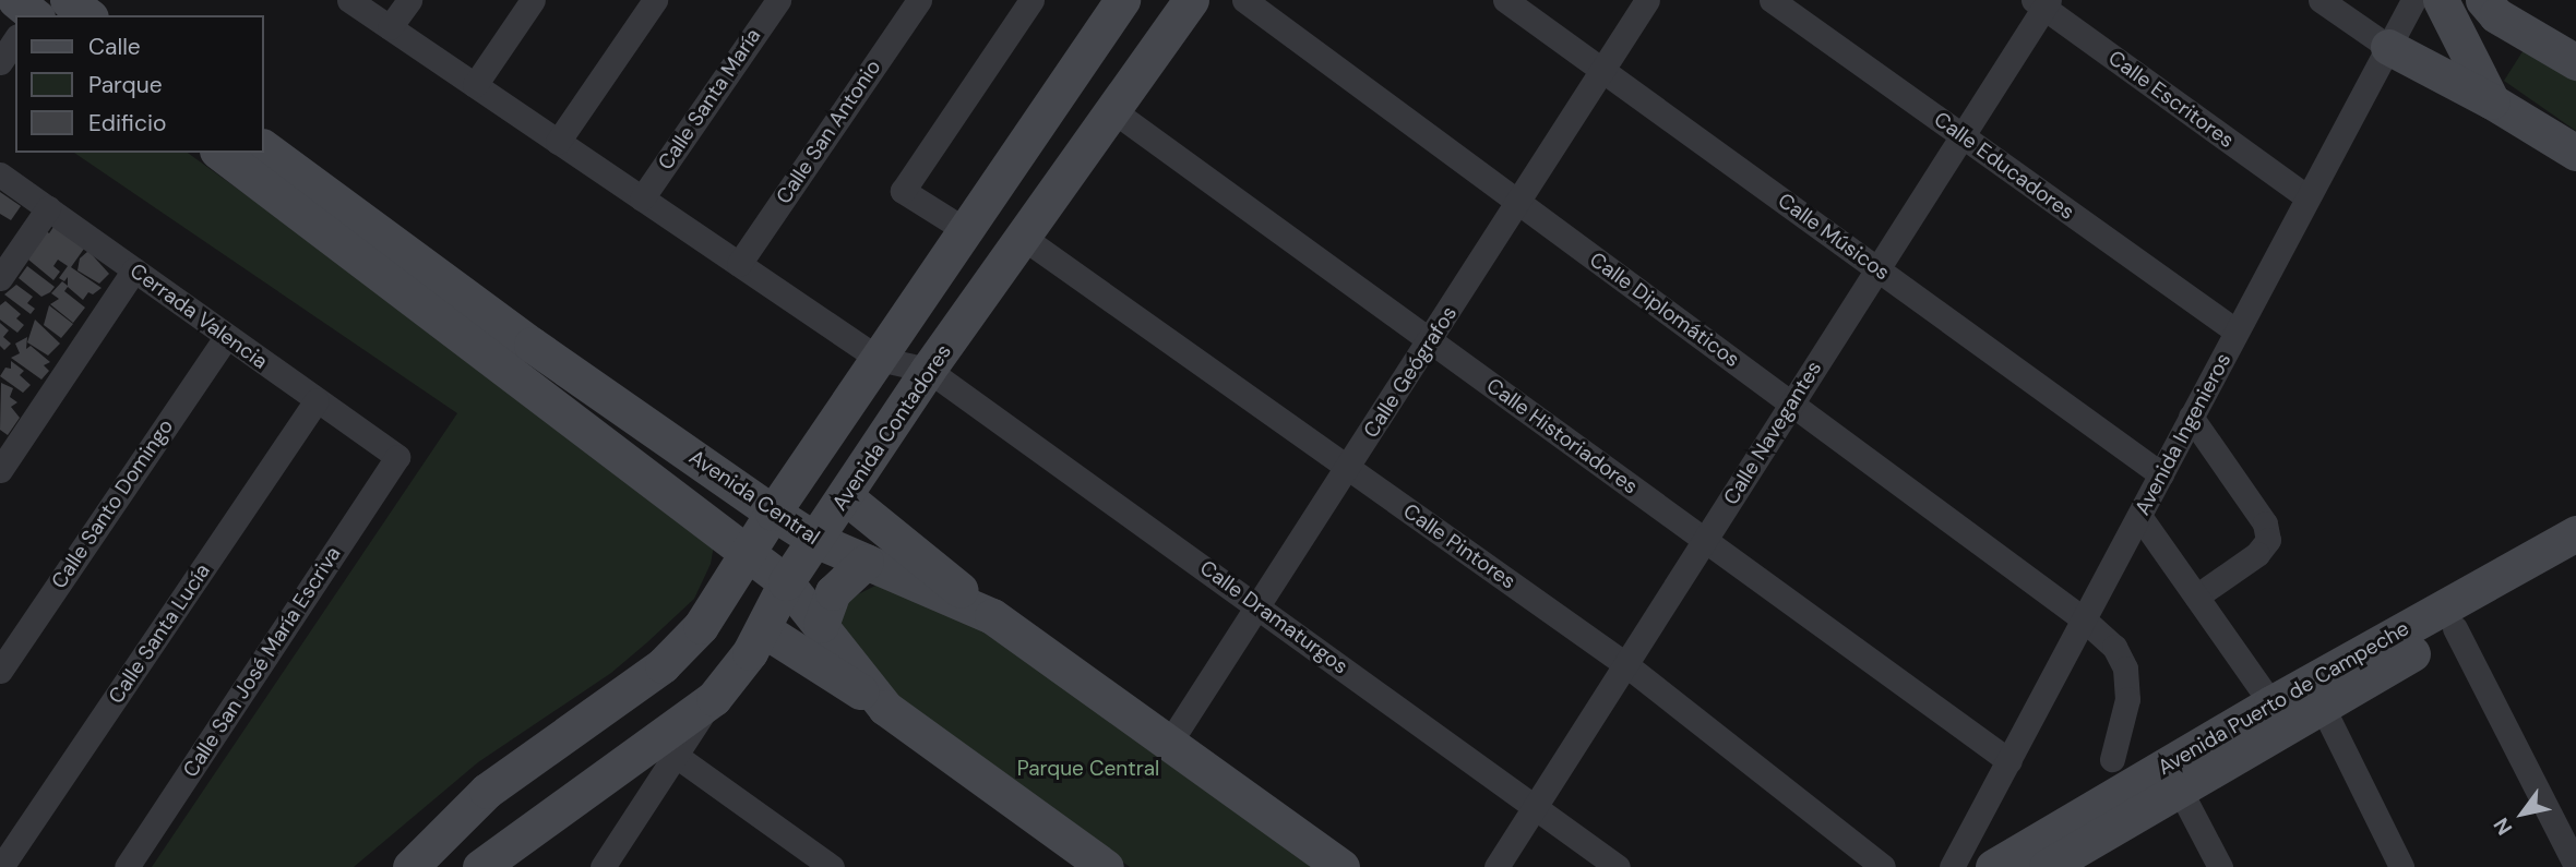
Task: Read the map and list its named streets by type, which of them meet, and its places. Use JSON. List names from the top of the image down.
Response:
{
  "streets": {
    "main road": ["Avenida Contadores", "Avenida Central", "Avenida Puerto de Campeche"],
    "street": [
      "Calle Santa María",
      "Calle Escritores",
      "Calle San Antonio",
      "Calle Educadores",
      "Calle Músicos",
      "Calle Diplomáticos",
      "Cerrada Valencia",
      "Calle Geógrafos",
      "Calle Navegantes",
      "Avenida Ingenieros",
      "Calle Historiadores",
      "Calle Santo Domingo",
      "Calle Pintores",
      "Calle Dramaturgos",
      "Calle Santa Lucía",
      "Calle San José María Escriva"
    ]
  },
  "crossings": [
    ["Calle Escritores", "Calle Navegantes"],
    ["Calle Escritores", "Avenida Ingenieros"],
    ["Calle Educadores", "Calle Navegantes"],
    ["Calle Educadores", "Avenida Ingenieros"],
    ["Calle Músicos", "Calle Geógrafos"],
    ["Calle Músicos", "Calle Navegantes"],
    ["Calle Músicos", "Avenida Ingenieros"],
    ["Calle Diplomáticos", "Calle Geógrafos"],
    ["Calle Diplomáticos", "Calle Navegantes"],
    ["Calle Diplomáticos", "Avenida Ingenieros"],
    ["Cerrada Valencia", "Calle Santo Domingo"],
    ["Cerrada Valencia", "Calle Santa Lucía"],
    ["Cerrada Valencia", "Calle San José María Escriva"],
    ["Calle Geógrafos", "Calle Historiadores"],
    ["Calle Geógrafos", "Avenida Central"],
    ["Calle Geógrafos", "Calle Pintores"],
    ["Calle Geógrafos", "Calle Dramaturgos"],
    ["Avenida Contadores", "Calle Historiadores"],
    ["Avenida Contadores", "Avenida Central"],
    ["Avenida Contadores", "Calle Pintores"],
    ["Avenida Contadores", "Calle Dramaturgos"],
    ["Calle Navegantes", "Calle Historiadores"],
    ["Calle Navegantes", "Calle Pintores"],
    ["Calle Navegantes", "Calle Dramaturgos"],
    ["Avenida Ingenieros", "Calle Historiadores"]
  ],
  "parks": ["Parque Central"],
  "legend": ["Calle", "Parque", "Edificio"],
  "north": "bottom left"
}
